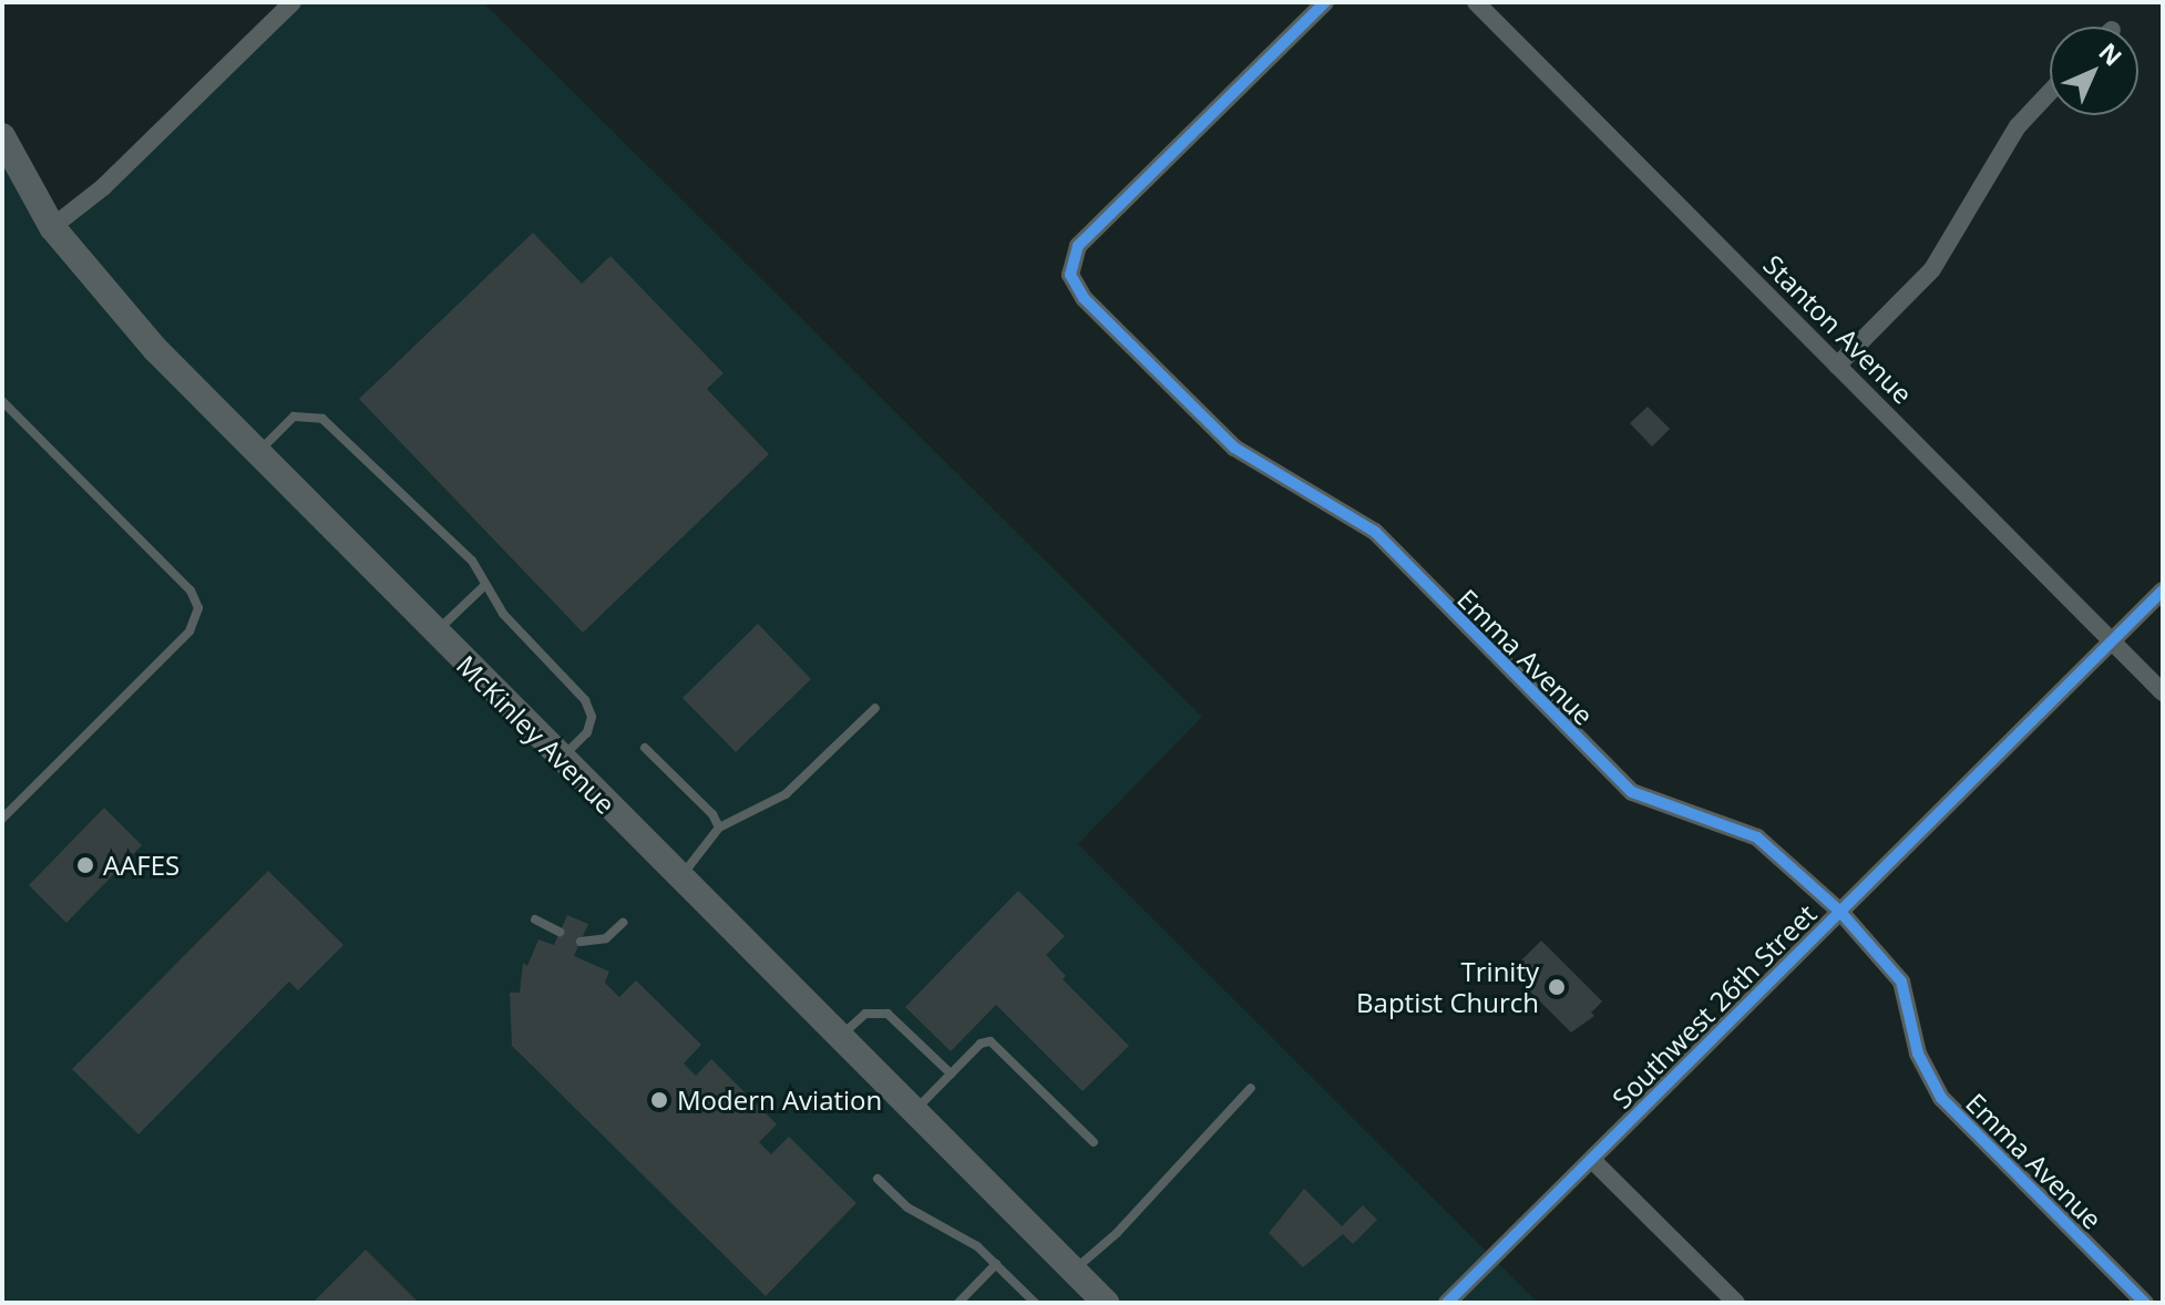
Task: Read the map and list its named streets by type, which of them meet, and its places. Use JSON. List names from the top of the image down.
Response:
{
  "streets": {
    "main road": ["McKinley Avenue"],
    "street": ["Stanton Avenue", "Emma Avenue", "Southwest 26th Street"]
  },
  "crossings": [
    ["Stanton Avenue", "Southwest 26th Street"],
    ["Emma Avenue", "Southwest 26th Street"]
  ],
  "places": ["AAFES", "Trinity Baptist Church", "Modern Aviation"],
  "north": "top right"
}
